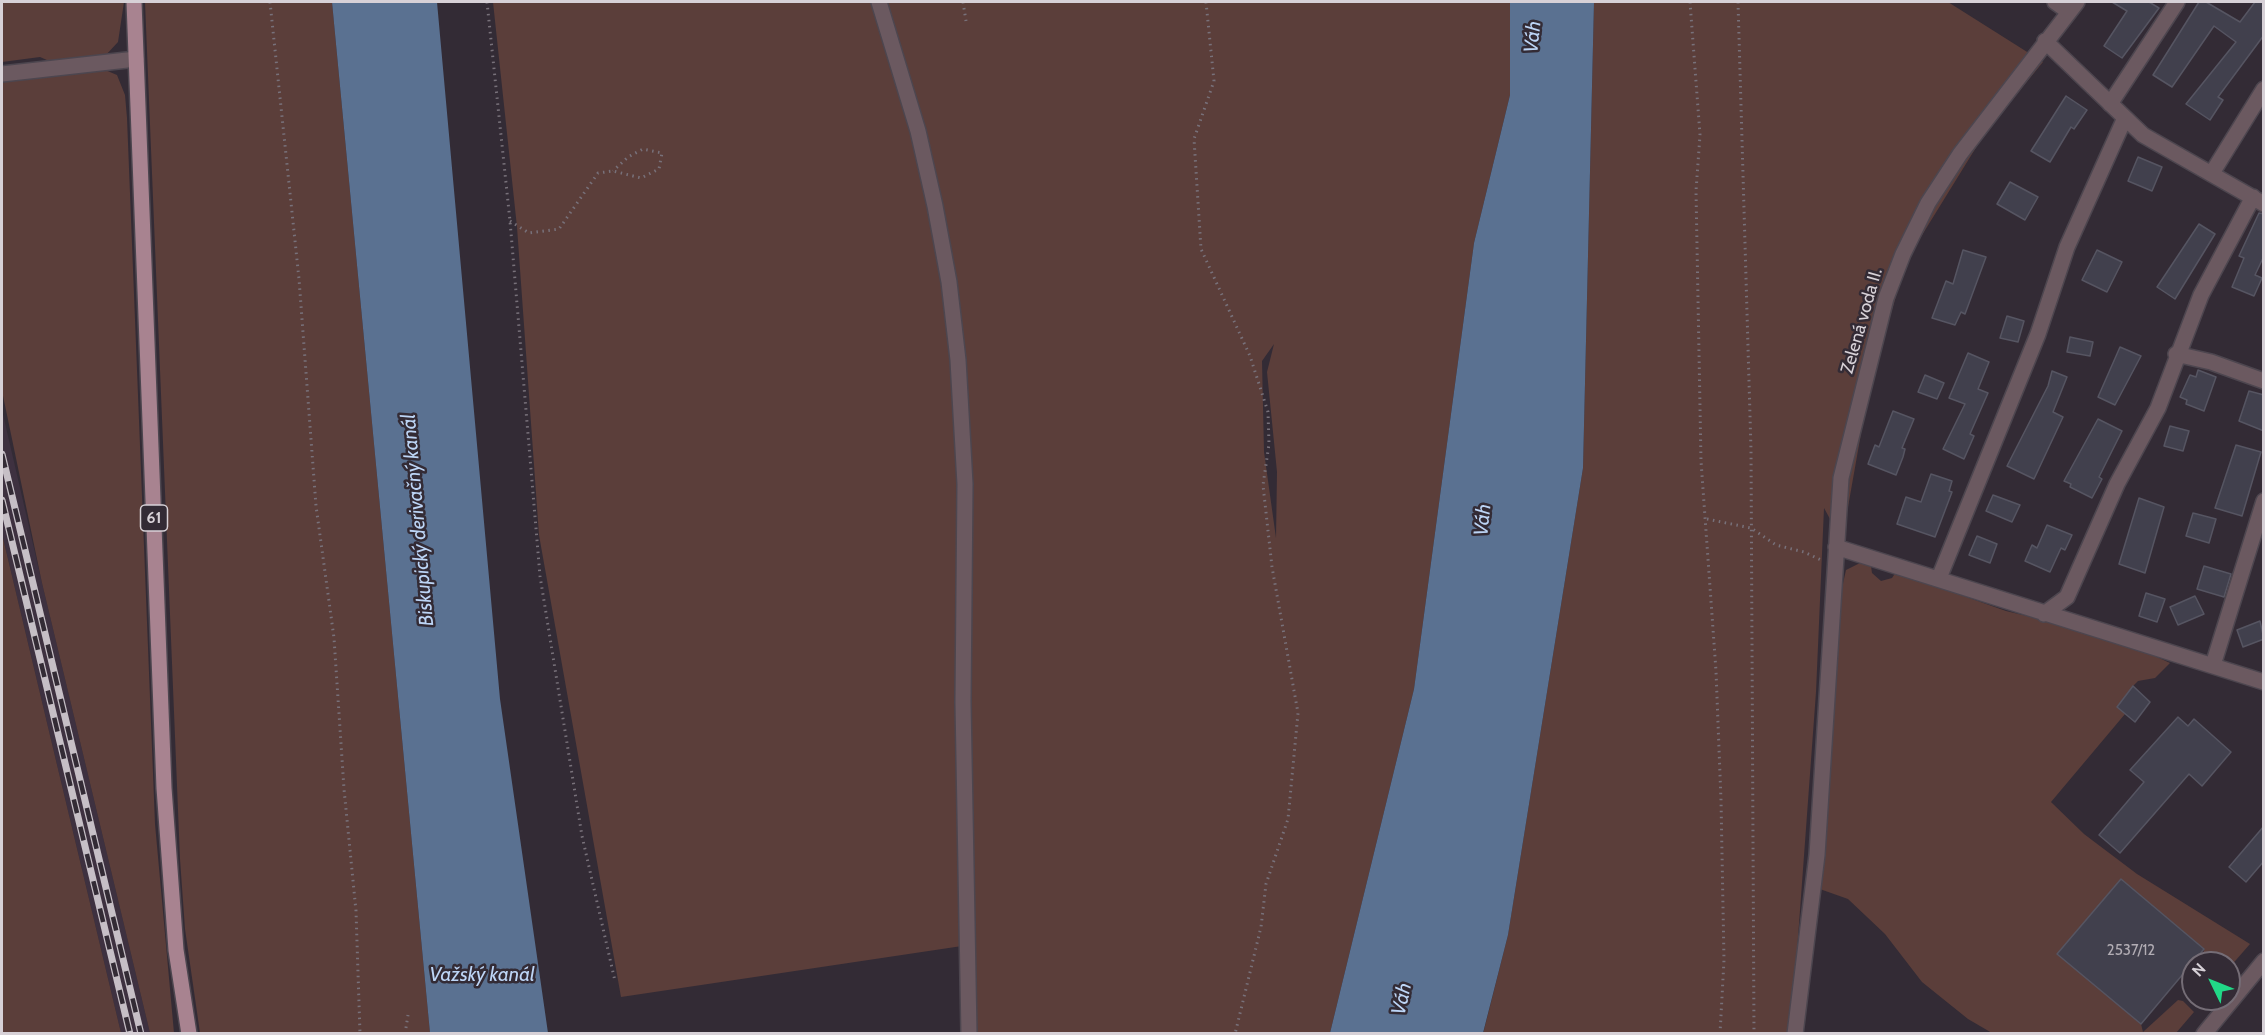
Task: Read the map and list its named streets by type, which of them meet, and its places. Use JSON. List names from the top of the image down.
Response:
{
  "streets": {
    "main road": ["61"],
    "street": ["Zelená voda II."]
  },
  "water": ["Váh", "Biskupický derivačný kanál", "Važský kanál"],
  "house_numbers": ["2537/12"],
  "north": "top left"
}
